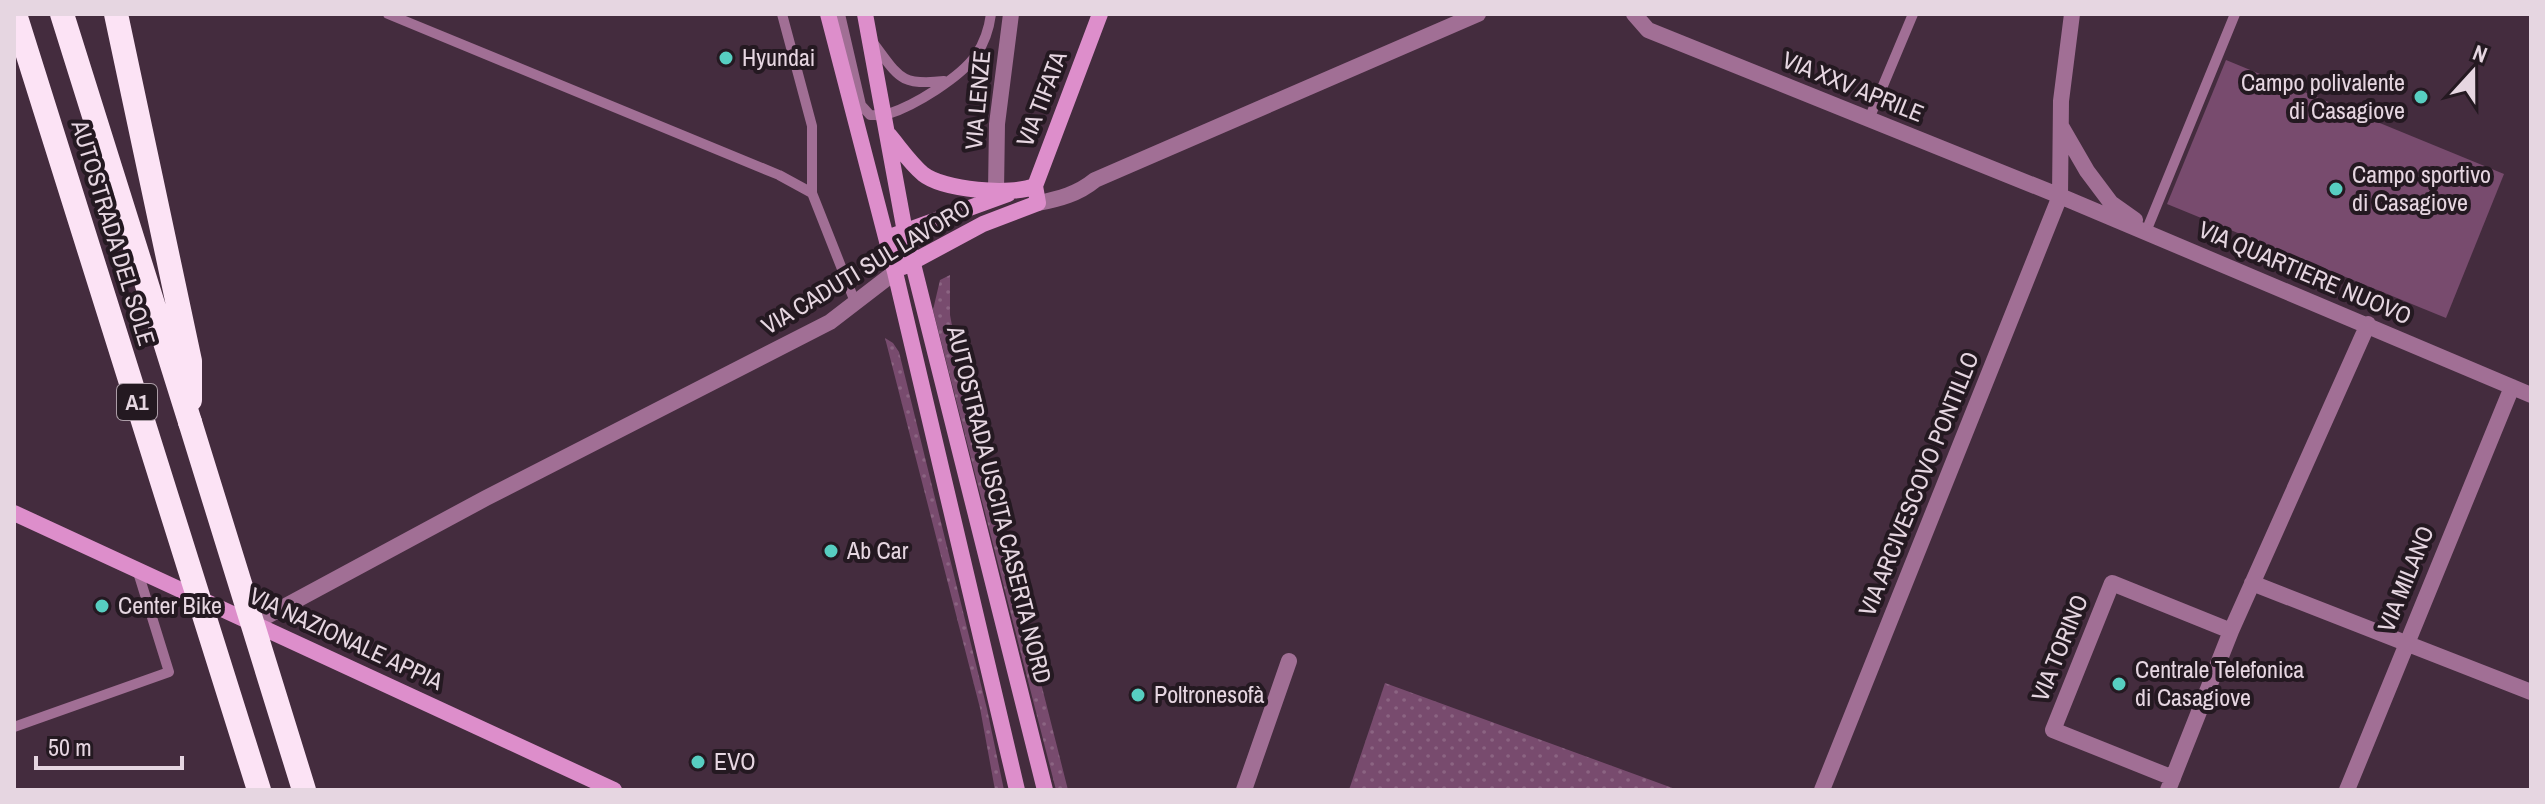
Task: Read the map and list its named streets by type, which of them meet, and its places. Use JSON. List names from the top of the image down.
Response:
{
  "streets": {
    "highway": ["AUTOSTRADA DEL SOLE", "A1"],
    "main road": [
      "VIA TIFATA",
      "VIA CADUTI SUL LAVORO",
      "AUTOSTRADA USCITA CASERTA NORD",
      "VIA NAZIONALE APPIA"
    ],
    "street": [
      "VIA XXV APRILE",
      "VIA LENZE",
      "VIA QUARTIERE NUOVO",
      "VIA ARCIVESCOVO PONTILLO",
      "VIA MILANO",
      "VIA TORINO"
    ]
  },
  "crossings": [
    ["VIA XXV APRILE", "VIA QUARTIERE NUOVO"],
    ["VIA XXV APRILE", "VIA ARCIVESCOVO PONTILLO"],
    ["VIA TIFATA", "VIA CADUTI SUL LAVORO"],
    ["VIA CADUTI SUL LAVORO", "AUTOSTRADA USCITA CASERTA NORD"],
    ["VIA CADUTI SUL LAVORO", "VIA NAZIONALE APPIA"],
    ["VIA QUARTIERE NUOVO", "VIA ARCIVESCOVO PONTILLO"],
    ["VIA QUARTIERE NUOVO", "VIA MILANO"],
    ["VIA QUARTIERE NUOVO", "VIA TORINO"]
  ],
  "places": [
    "Hyundai",
    "Campo polivalente di Casagiove",
    "Campo sportivo di Casagiove",
    "Ab Car",
    "Center Bike",
    "Centrale Telefonica di Casagiove",
    "Poltronesofà",
    "EVO"
  ],
  "scale_bar": "50 m",
  "north": "top"
}
